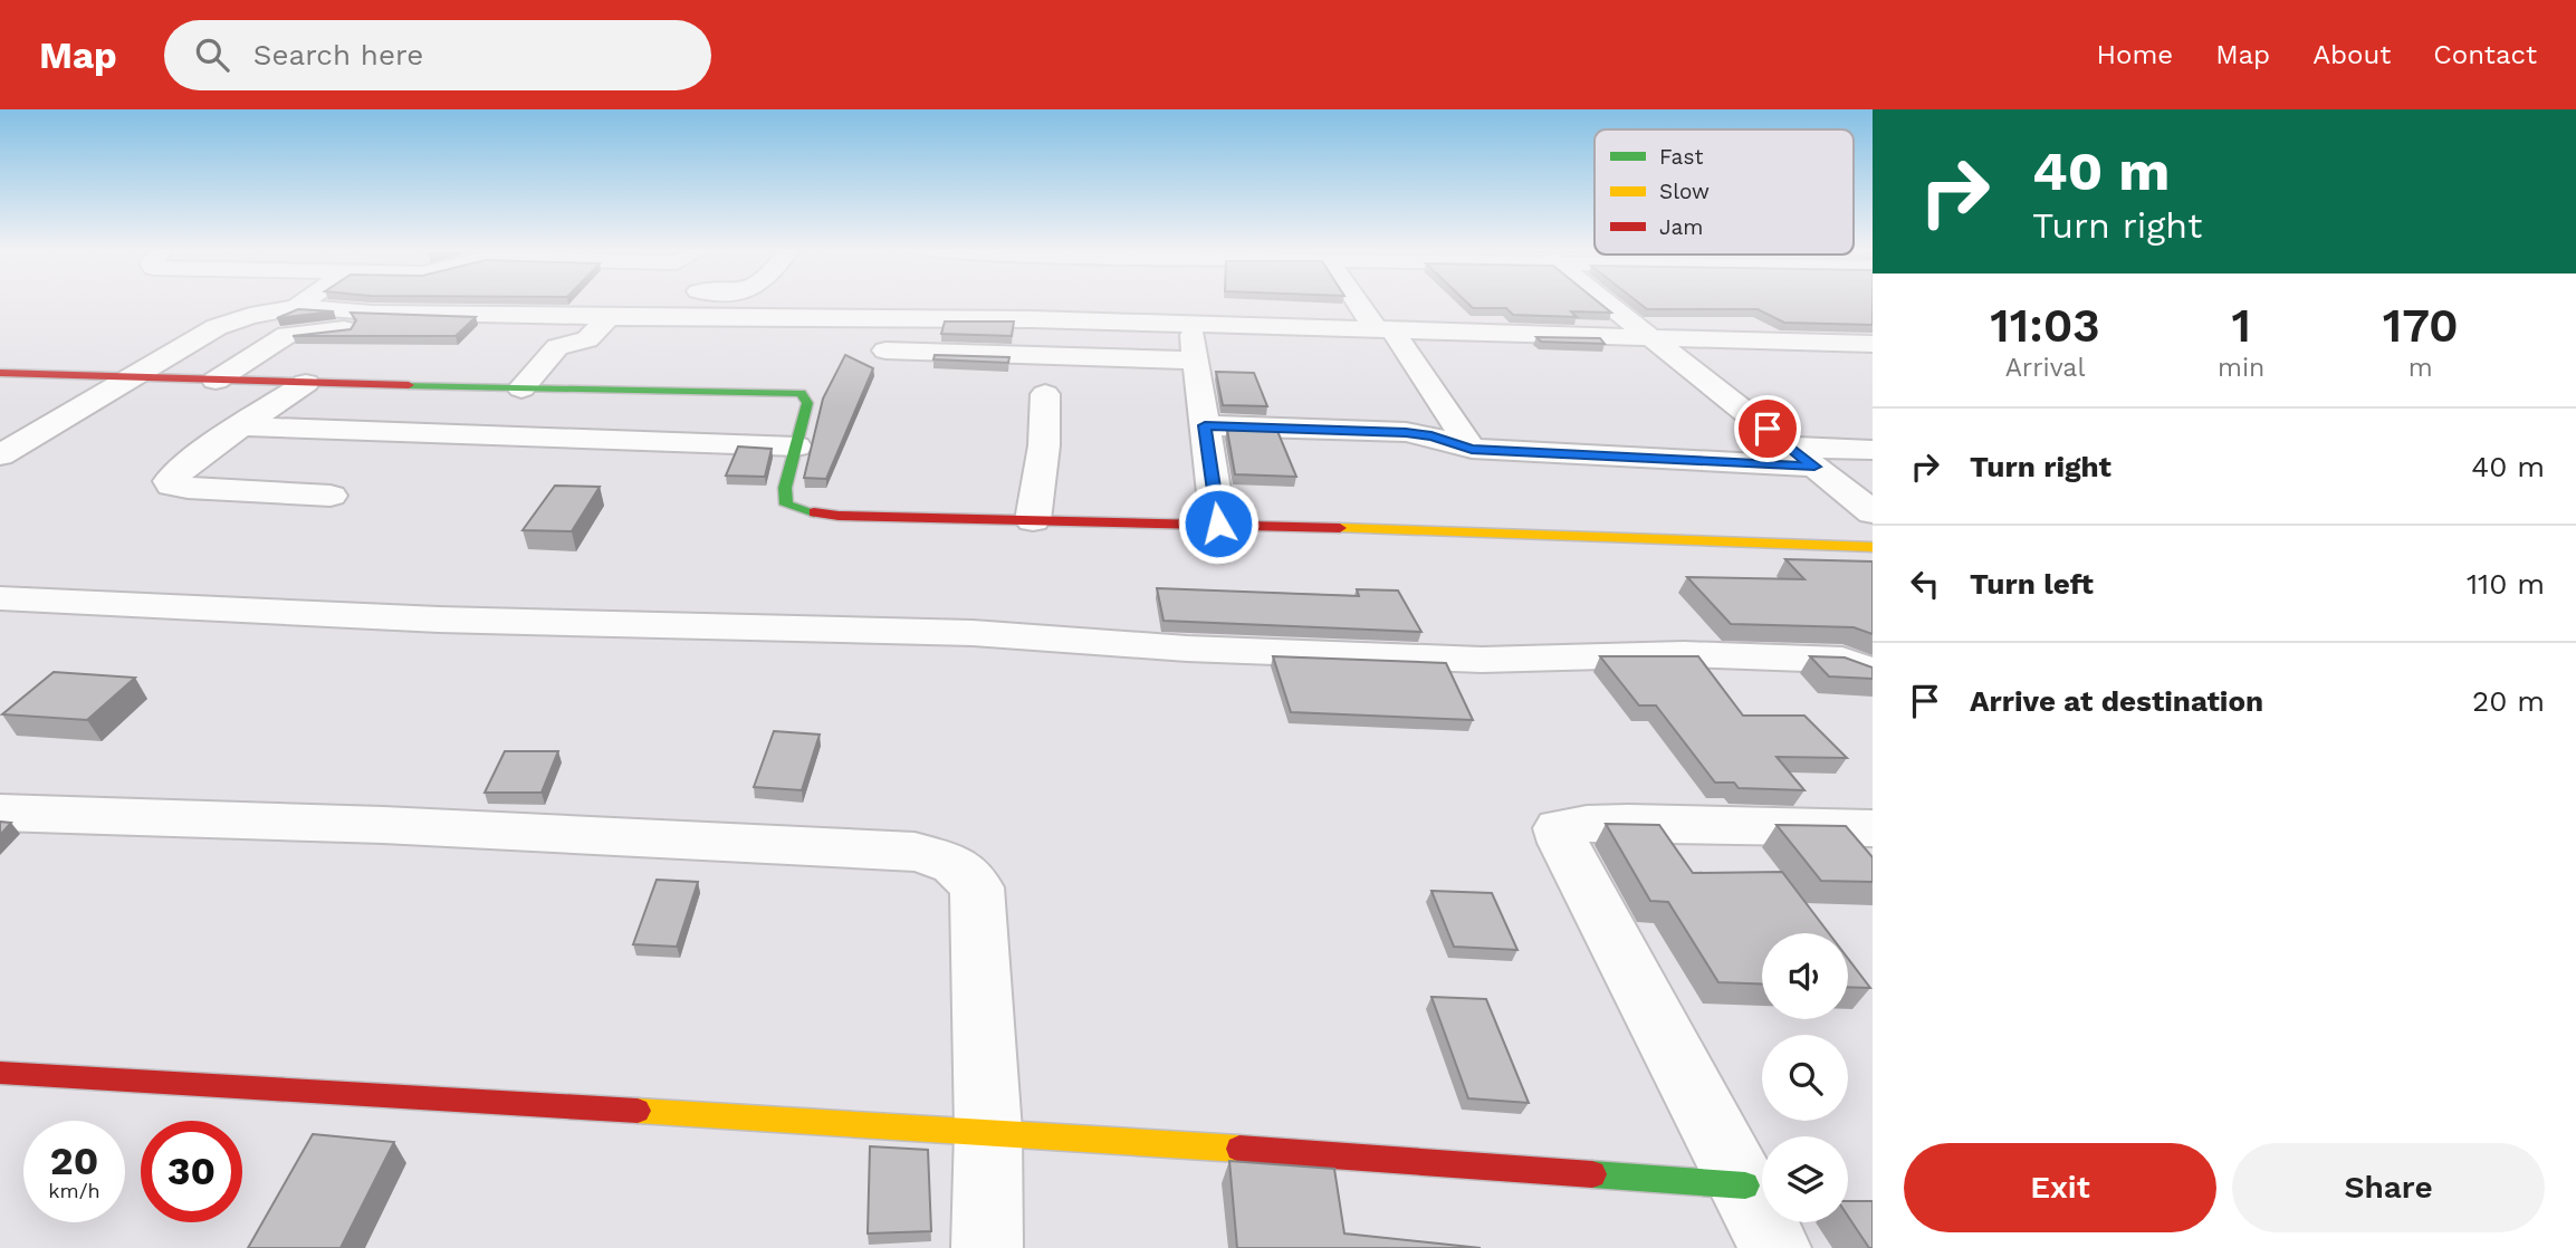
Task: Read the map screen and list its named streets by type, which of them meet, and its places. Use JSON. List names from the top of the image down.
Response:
{
  "legend": ["Fast", "Slow", "Jam"],
  "page": {
    "header": "Map",
    "search": "Search here",
    "nav": [
      "Home",
      "Map",
      "About",
      "Contact"
    ],
    "turn": ["40 m", "Turn right"],
    "eta": [
      "11:03",
      "Arrival",
      "1",
      "min",
      "170",
      "m"
    ],
    "list": [
      {
        "name": "Turn right",
        "value": "40 m"
      },
      {
        "name": "Turn left",
        "value": "110 m"
      },
      {
        "name": "Arrive at destination",
        "value": "20 m"
      }
    ],
    "speed": "20 km/h",
    "limit": "30",
    "buttons": ["Exit", "Share"]
  }
}
